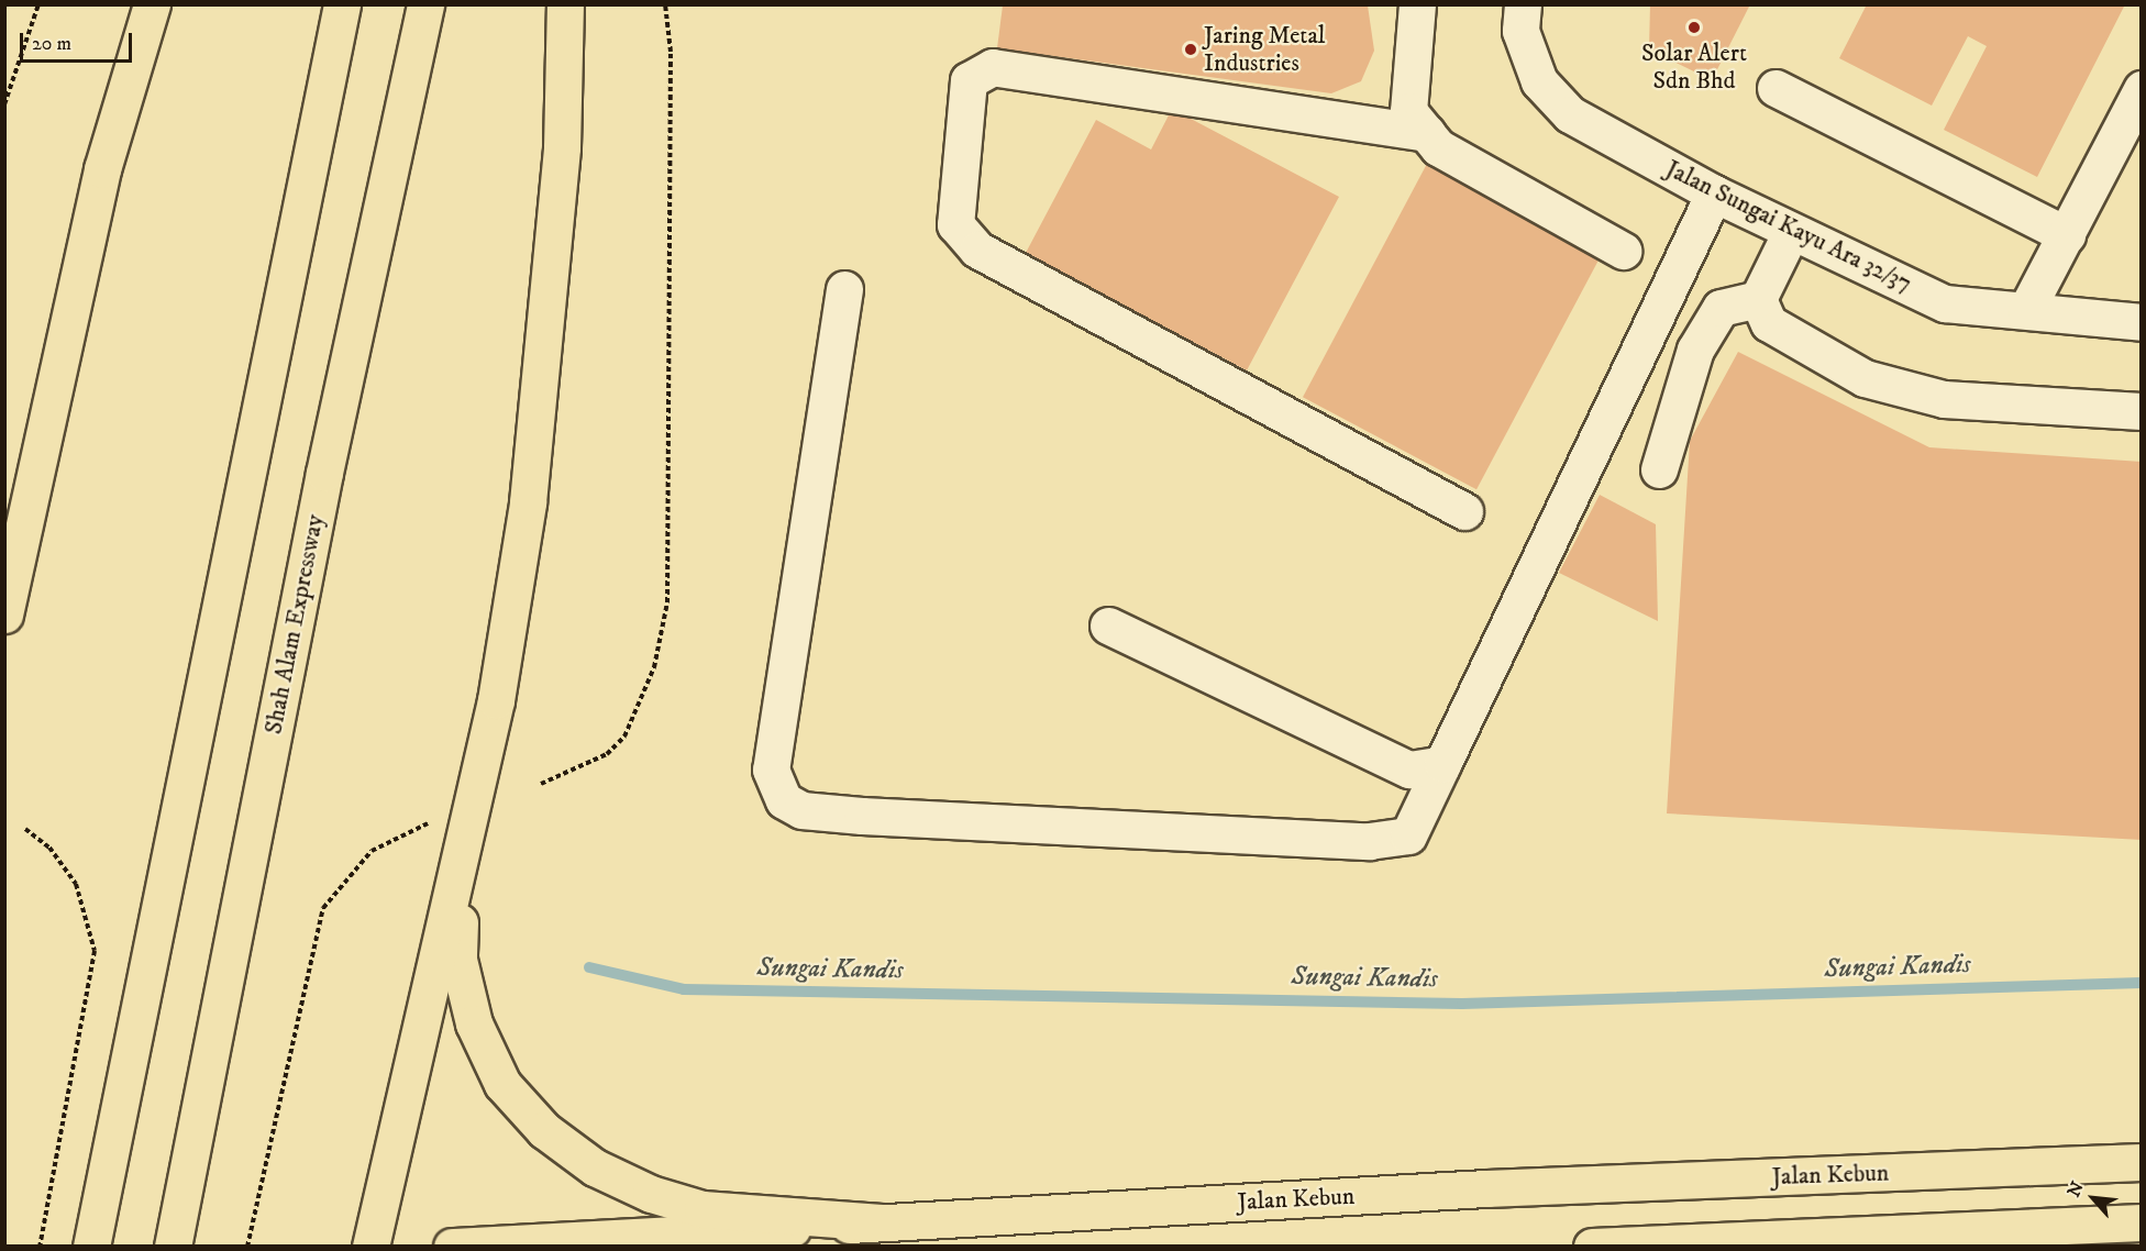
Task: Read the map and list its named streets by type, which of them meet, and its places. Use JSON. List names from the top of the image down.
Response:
{
  "streets": {
    "main road": ["Shah Alam Expressway", "Jalan Kebun"],
    "street": ["Jalan Sungai Kayu Ara 32/37"]
  },
  "water": ["Sungai Kandis"],
  "places": ["Solar Alert Sdn Bhd", "Jaring Metal Industries"],
  "scale_bar": "20 m",
  "north": "top left"
}
